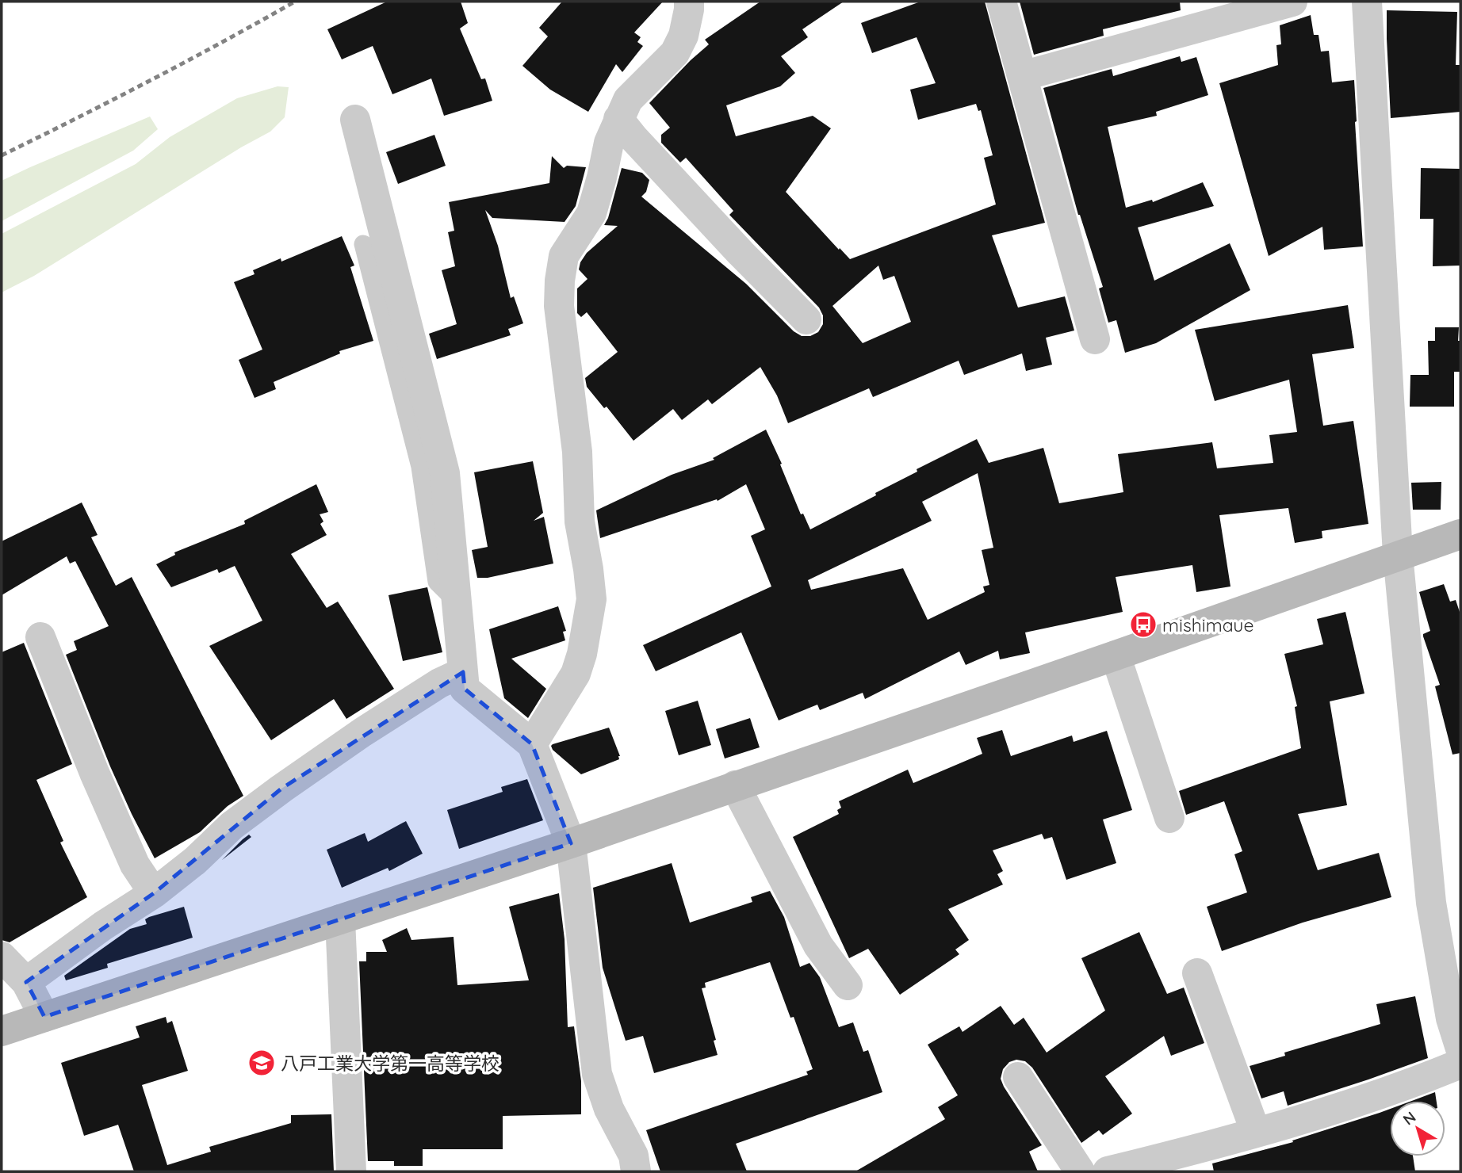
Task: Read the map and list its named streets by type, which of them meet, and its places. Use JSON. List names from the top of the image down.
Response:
{
  "places": {
    "bus stop": ["mishimaue"],
    "school or university": ["八戸工業大学第一高等学校"]
  },
  "north": "top left"
}
